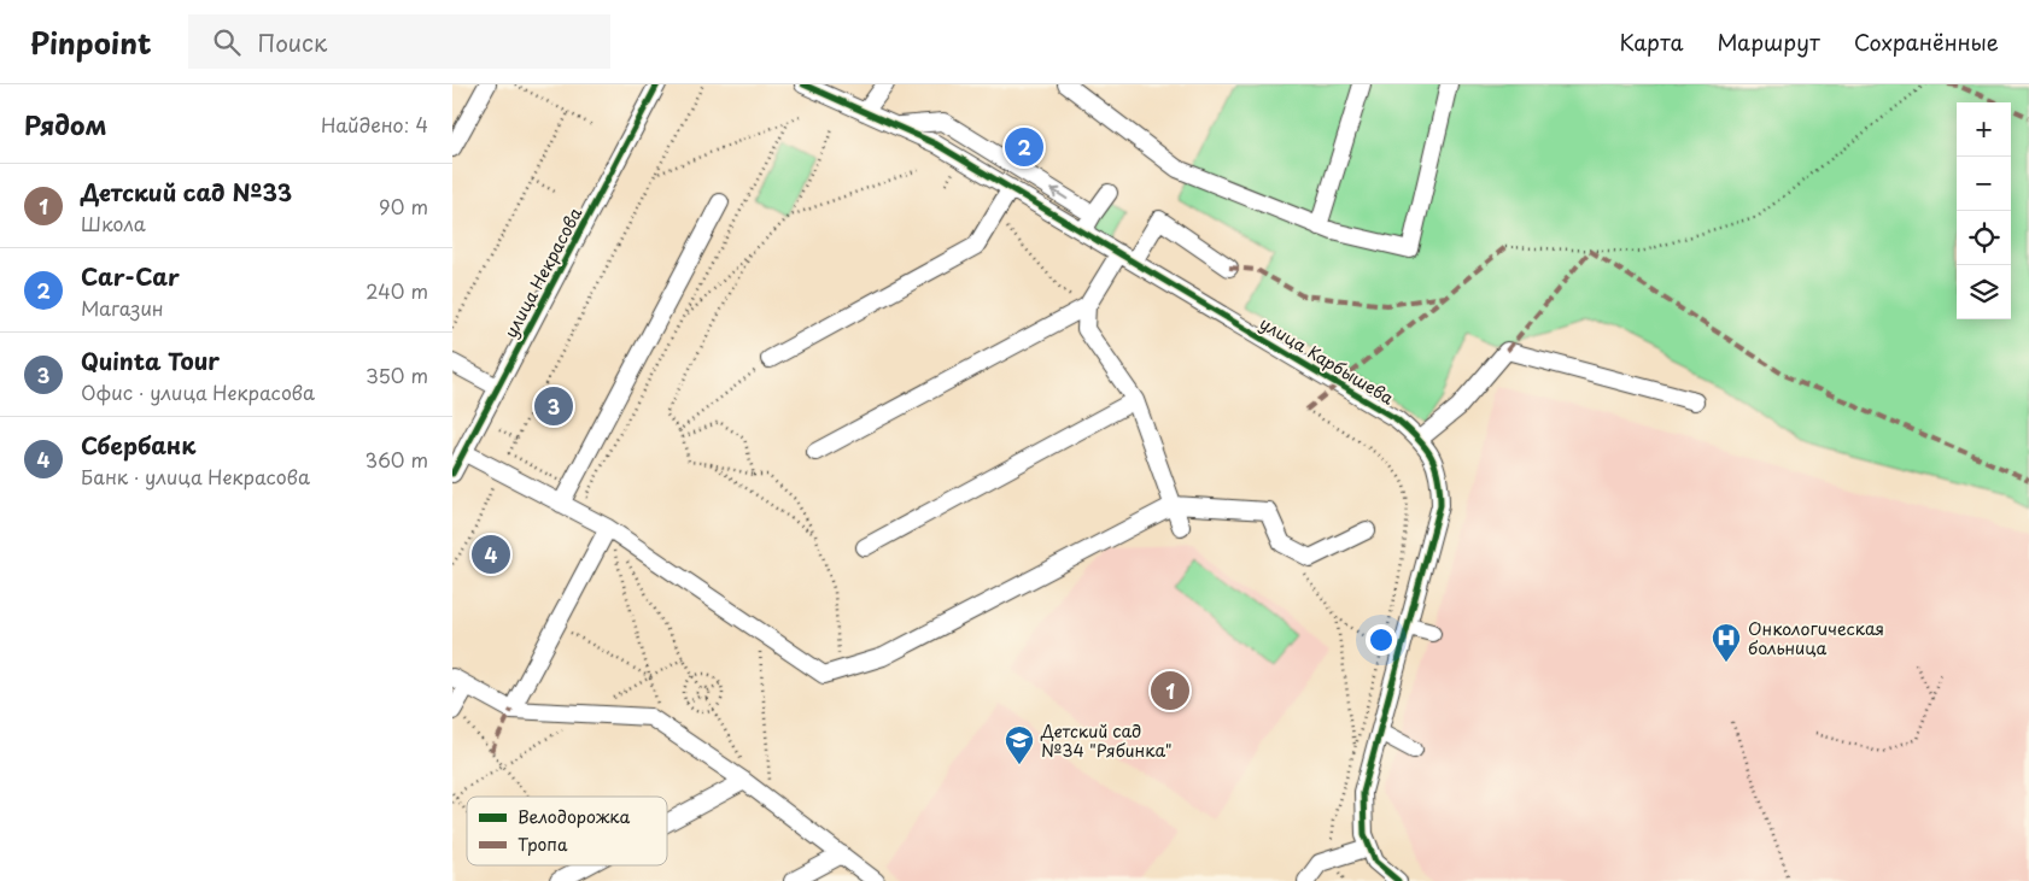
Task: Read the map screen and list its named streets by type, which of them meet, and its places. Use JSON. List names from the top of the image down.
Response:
{
  "streets": {
    "street": ["улица Некрасова", "улица Карбышева"]
  },
  "places": {
    "hospital": ["Онкологическая больница"],
    "school or university": ["Детский сад №34 \"Рябинка\""]
  },
  "legend": ["Велодорожка", "Тропа"],
  "page": {
    "header": "Pinpoint",
    "search": "Поиск",
    "nav": ["Карта", "Маршрут", "Сохранённые"],
    "heading": ["Рядом", "Найдено: 4"],
    "map_buttons": ["+", "−"],
    "pins": [
      "2",
      "3",
      "4",
      "1"
    ],
    "list": [
      {
        "mark": "1",
        "name": "Детский сад №33",
        "note": "Школа",
        "value": "90 m"
      },
      {
        "mark": "2",
        "name": "Car-Car",
        "note": "Магазин",
        "value": "240 m"
      },
      {
        "mark": "3",
        "name": "Quinta Tour",
        "note": "Офис · улица Некрасова",
        "value": "350 m"
      },
      {
        "mark": "4",
        "name": "Сбербанк",
        "note": "Банк · улица Некрасова",
        "value": "360 m"
      }
    ]
  }
}
